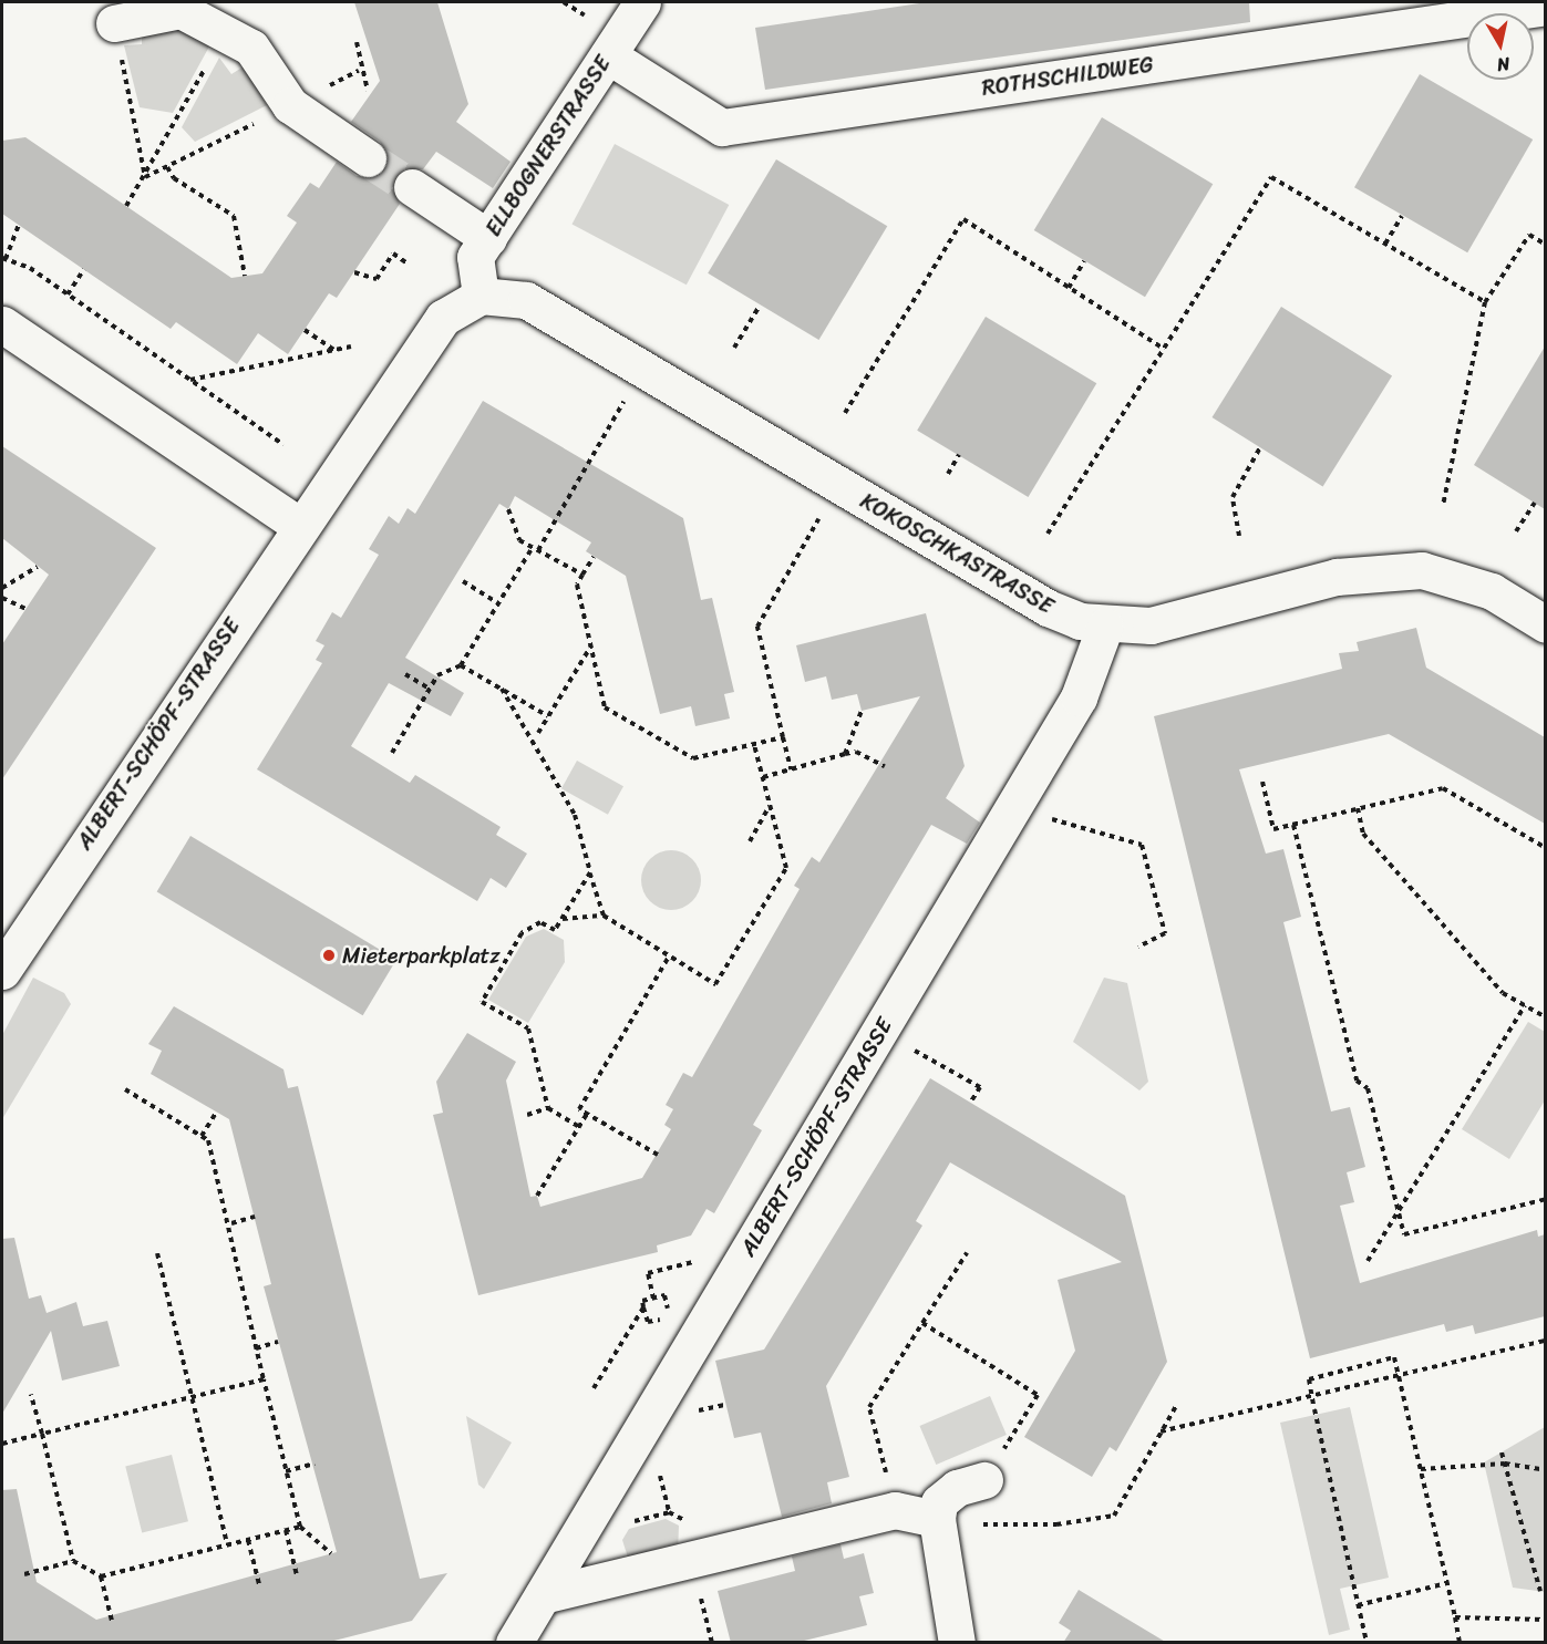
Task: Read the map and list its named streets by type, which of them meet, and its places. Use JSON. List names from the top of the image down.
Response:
{
  "streets": {
    "street": [
      "ROTHSCHILDWEG",
      "ELLBOGNERSTRASSE",
      "KOKOSCHKASTRASSE",
      "ALBERT-SCHÖPF-STRASSE"
    ]
  },
  "crossings": [
    ["ROTHSCHILDWEG", "ELLBOGNERSTRASSE"],
    ["ELLBOGNERSTRASSE", "KOKOSCHKASTRASSE"],
    ["ELLBOGNERSTRASSE", "ALBERT-SCHÖPF-STRASSE"],
    ["KOKOSCHKASTRASSE", "ALBERT-SCHÖPF-STRASSE"]
  ],
  "places": ["Mieterparkplatz"],
  "north": "bottom"
}
